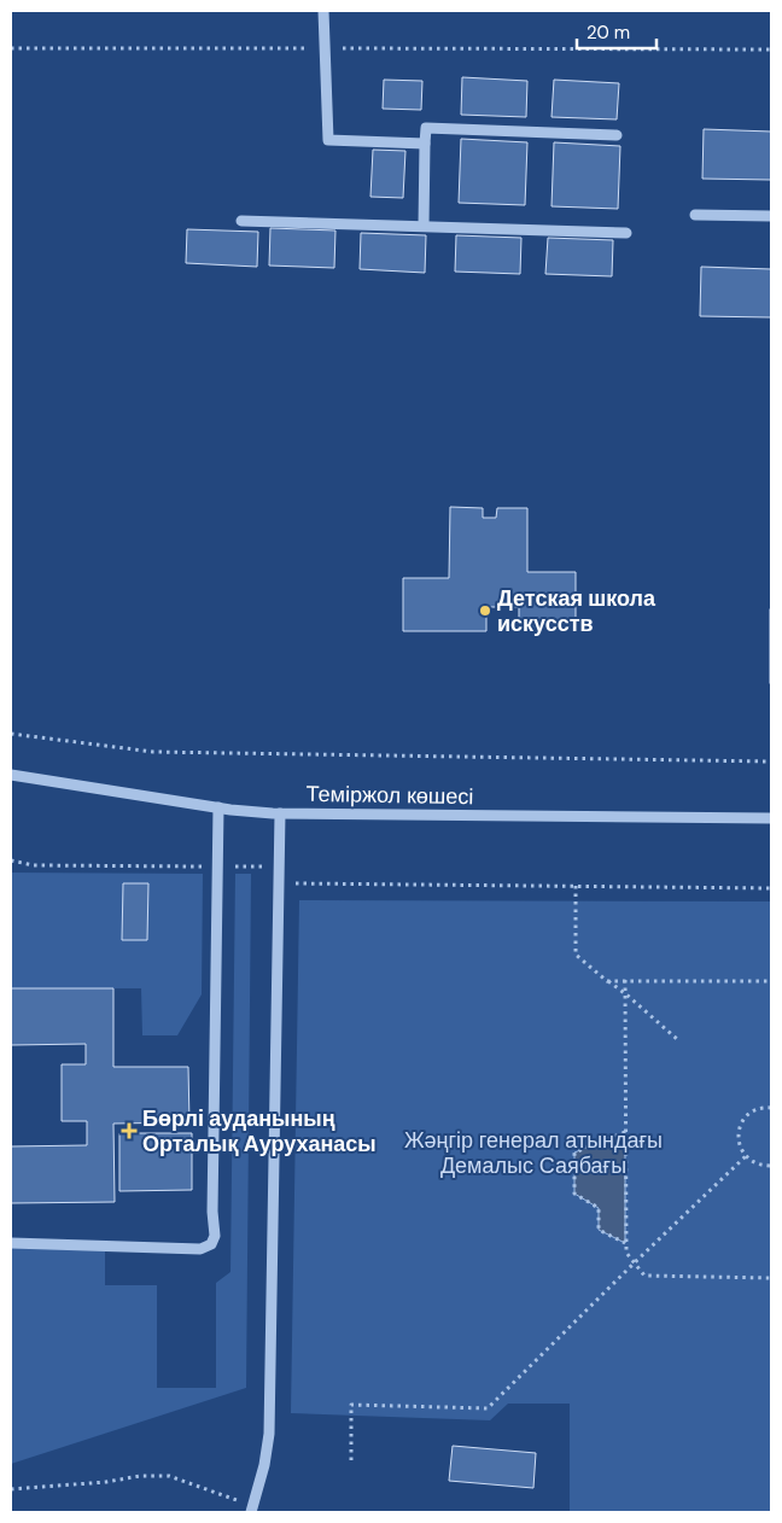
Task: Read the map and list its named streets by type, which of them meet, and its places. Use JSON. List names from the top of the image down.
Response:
{
  "streets": {
    "street": ["Теміржол көшесі"]
  },
  "parks": ["Жәңгір генерал атындағы Демалыс Саябағы"],
  "places": {
    "other": ["Детская школа искусств"],
    "health": ["Бөрлі ауданының Орталық Ауруханасы"]
  },
  "scale_bar": "20 m"
}
